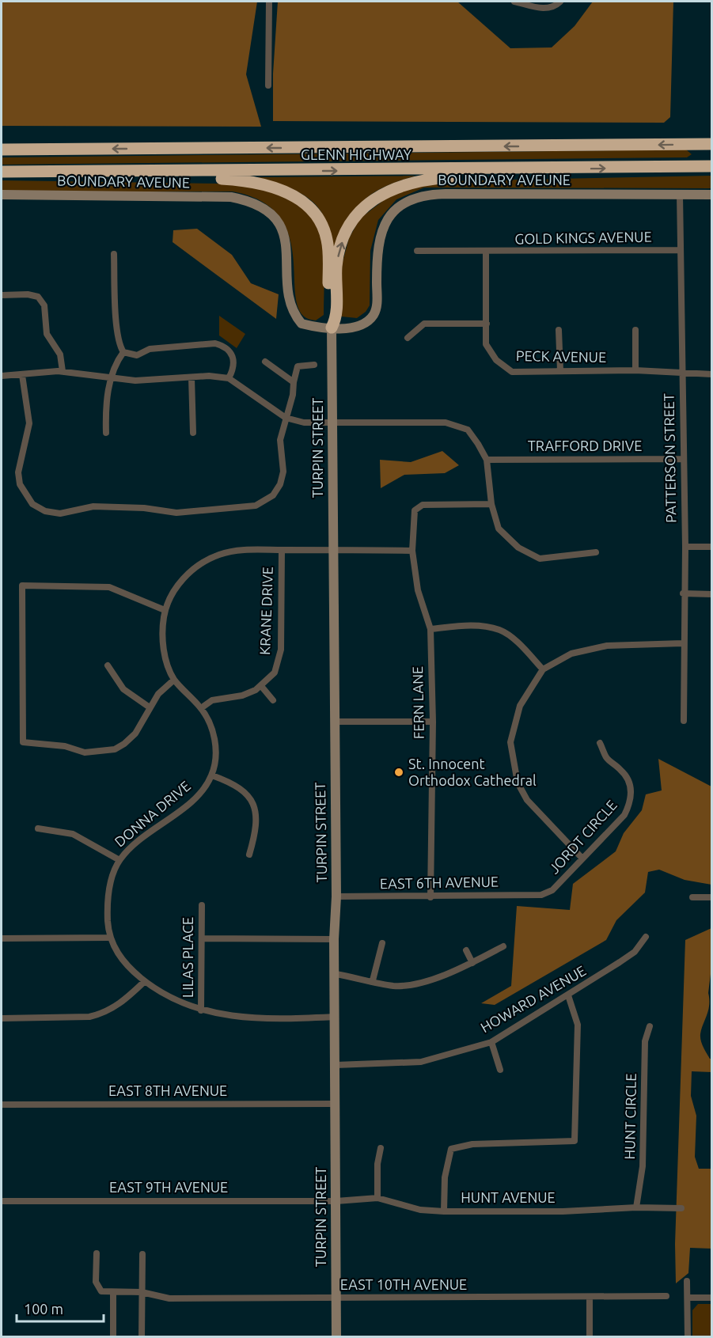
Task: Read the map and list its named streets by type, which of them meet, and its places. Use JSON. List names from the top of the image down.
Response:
{
  "streets": {
    "highway": ["GLENN HIGHWAY"],
    "street": [
      "BOUNDARY AVEUNE",
      "GOLD KINGS AVENUE",
      "PECK AVENUE",
      "TRAFFORD DRIVE",
      "TURPIN STREET",
      "PATTERSON STREET",
      "KRANE DRIVE",
      "FERN LANE",
      "DONNA DRIVE",
      "JORDT CIRCLE",
      "EAST 6TH AVENUE",
      "LILAS PLACE",
      "HOWARD AVENUE",
      "EAST 8TH AVENUE",
      "HUNT CIRCLE",
      "EAST 9TH AVENUE",
      "HUNT AVENUE",
      "EAST 10TH AVENUE"
    ]
  },
  "crossings": [
    ["BOUNDARY AVEUNE", "TURPIN STREET"],
    ["BOUNDARY AVEUNE", "PATTERSON STREET"],
    ["GOLD KINGS AVENUE", "PECK AVENUE"],
    ["GOLD KINGS AVENUE", "PATTERSON STREET"],
    ["PECK AVENUE", "PATTERSON STREET"],
    ["TRAFFORD DRIVE", "PATTERSON STREET"],
    ["TURPIN STREET", "EAST 6TH AVENUE"],
    ["TURPIN STREET", "HOWARD AVENUE"],
    ["TURPIN STREET", "EAST 8TH AVENUE"],
    ["TURPIN STREET", "EAST 9TH AVENUE"],
    ["TURPIN STREET", "HUNT AVENUE"],
    ["TURPIN STREET", "EAST 10TH AVENUE"],
    ["FERN LANE", "EAST 6TH AVENUE"],
    ["JORDT CIRCLE", "EAST 6TH AVENUE"],
    ["HUNT CIRCLE", "HUNT AVENUE"],
    ["EAST 9TH AVENUE", "HUNT AVENUE"]
  ],
  "places": ["St. Innocent Orthodox Cathedral"],
  "scale_bar": "100 m"
}
